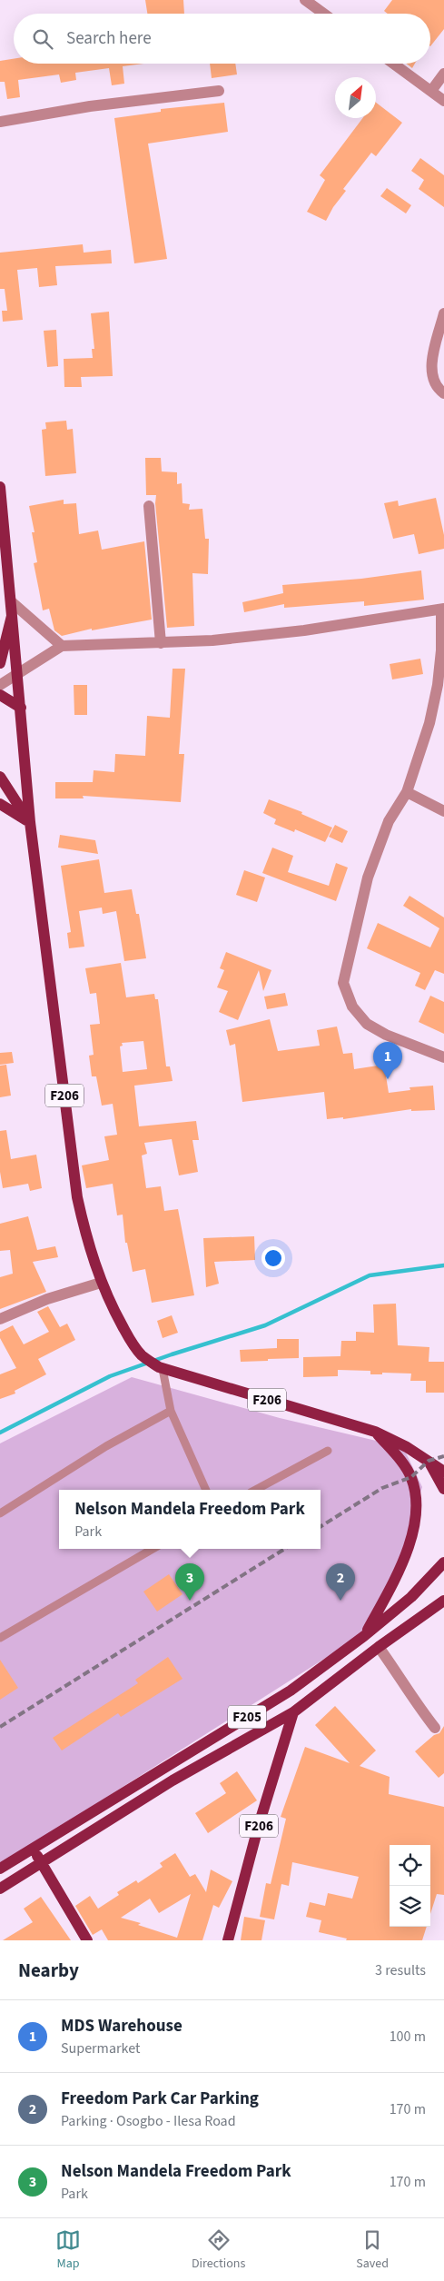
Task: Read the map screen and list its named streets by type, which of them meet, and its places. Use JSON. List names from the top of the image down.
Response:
{
  "streets": {
    "main road": ["F206", "F205"]
  },
  "crossings": [
    ["F206", "F205"]
  ],
  "north": "top right",
  "page": {
    "search": "Search here",
    "pins": ["1", "2", "3"],
    "popup": ["Nelson Mandela Freedom Park", "Park"],
    "heading": ["Nearby", "3 results"],
    "list": [
      {
        "mark": "1",
        "name": "MDS Warehouse",
        "note": "Supermarket",
        "value": "100 m"
      },
      {
        "mark": "2",
        "name": "Freedom Park Car Parking",
        "note": "Parking · Osogbo - Ilesa Road",
        "value": "170 m"
      },
      {
        "mark": "3",
        "name": "Nelson Mandela Freedom Park",
        "note": "Park",
        "value": "170 m"
      }
    ],
    "nav": ["Map", "Directions", "Saved"]
  }
}
